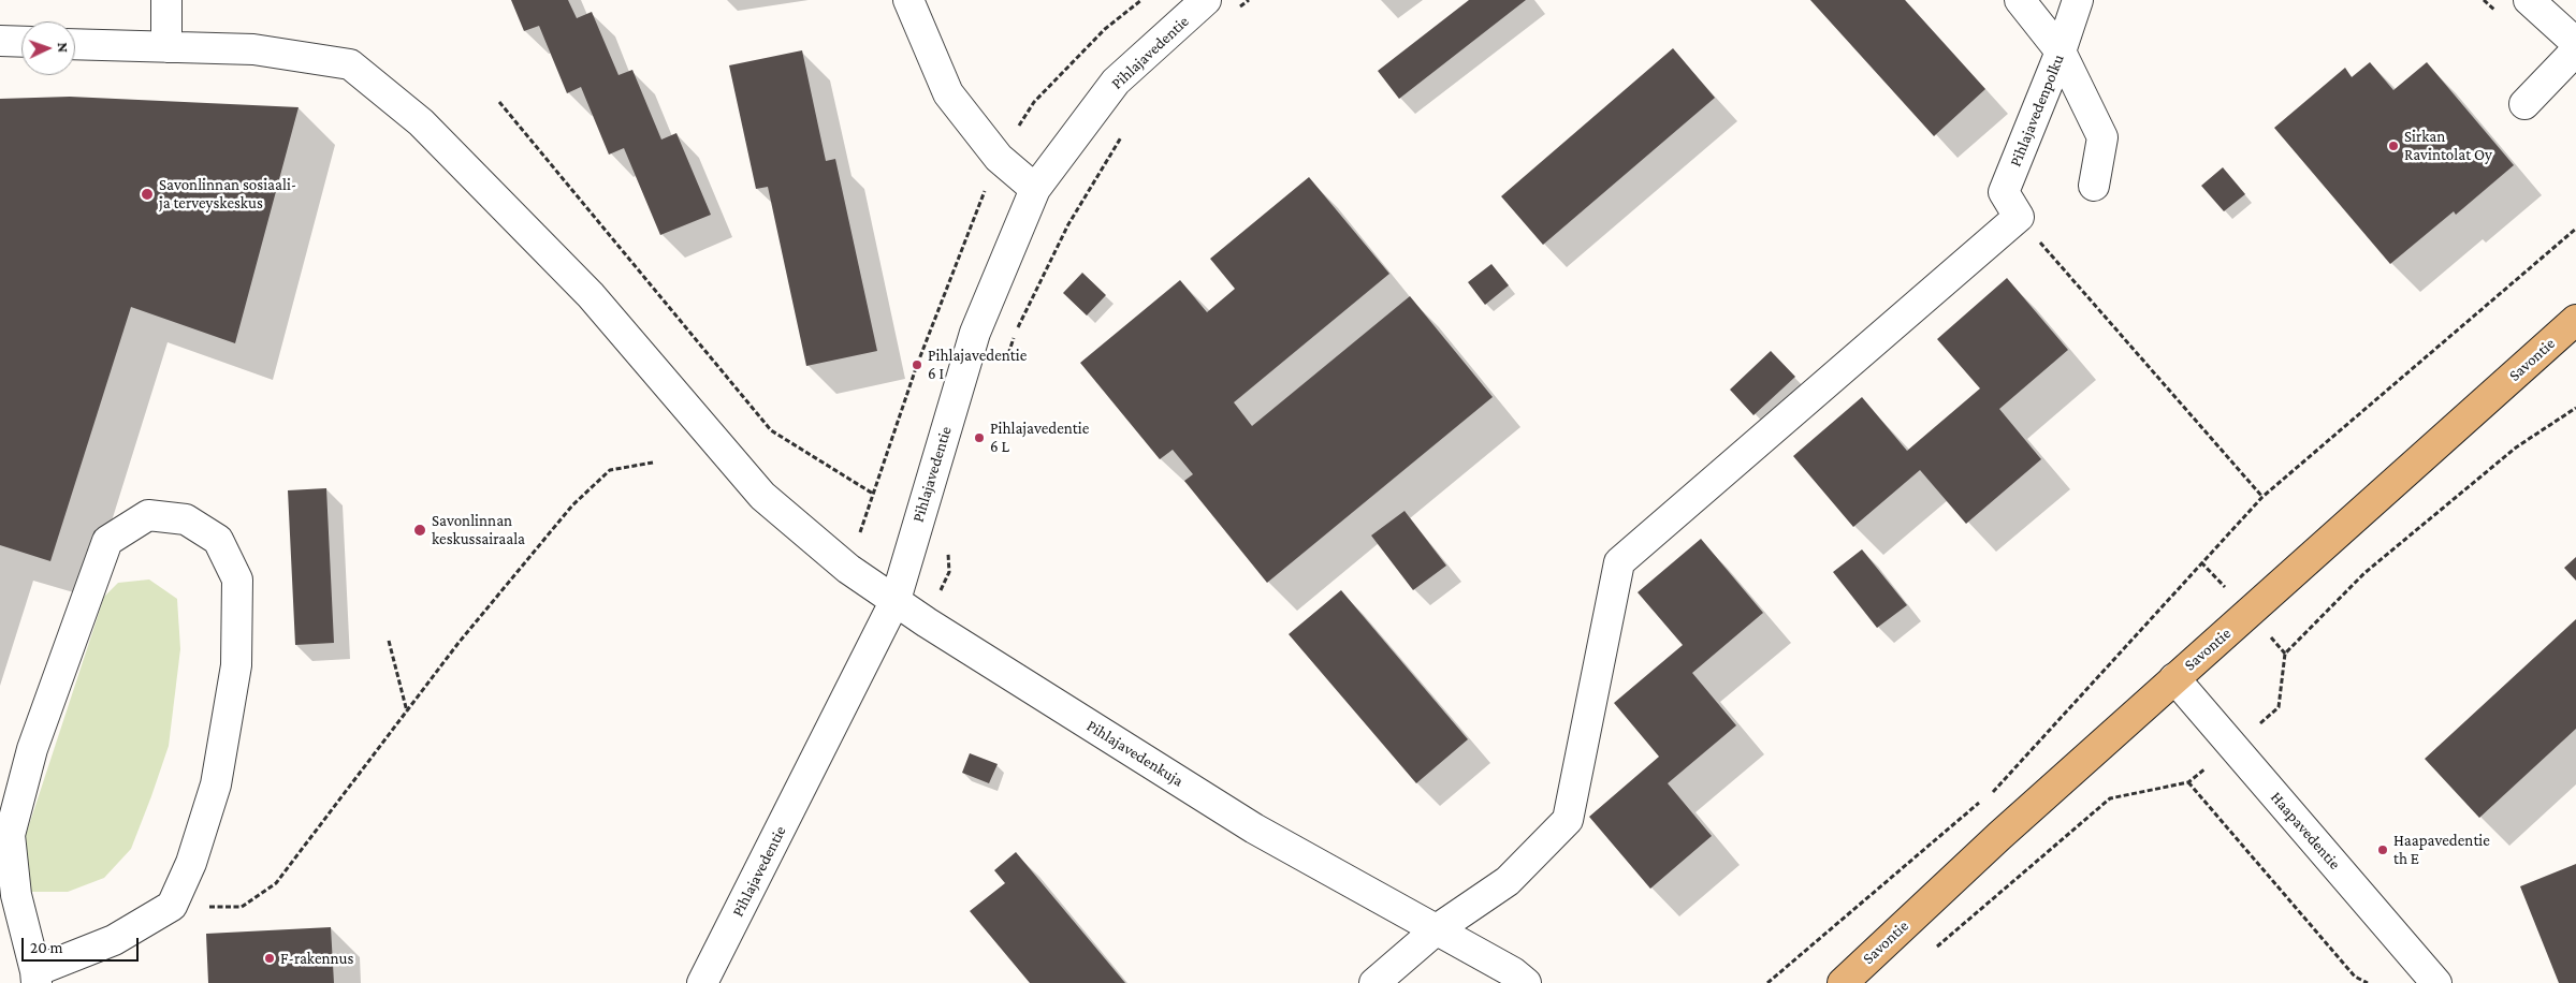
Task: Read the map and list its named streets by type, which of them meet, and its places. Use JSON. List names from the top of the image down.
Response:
{
  "streets": {
    "main road": ["Savontie"],
    "street": [
      "Pihlajavedentie",
      "Pihlajavedenpolku",
      "Pihlajavedenkuja",
      "Haapavedentie"
    ]
  },
  "crossings": [
    ["Pihlajavedentie", "Pihlajavedenkuja"],
    ["Savontie", "Haapavedentie"]
  ],
  "places": [
    "Sirkan Ravintolat Oy",
    "Savonlinnan sosiaali- ja terveyskeskus",
    "Pihlajavedentie 6 I",
    "Pihlajavedentie 6 L",
    "Savonlinnan keskussairaala",
    "Haapavedentie th E",
    "F-rakennus"
  ],
  "scale_bar": "20 m",
  "north": "right"
}
